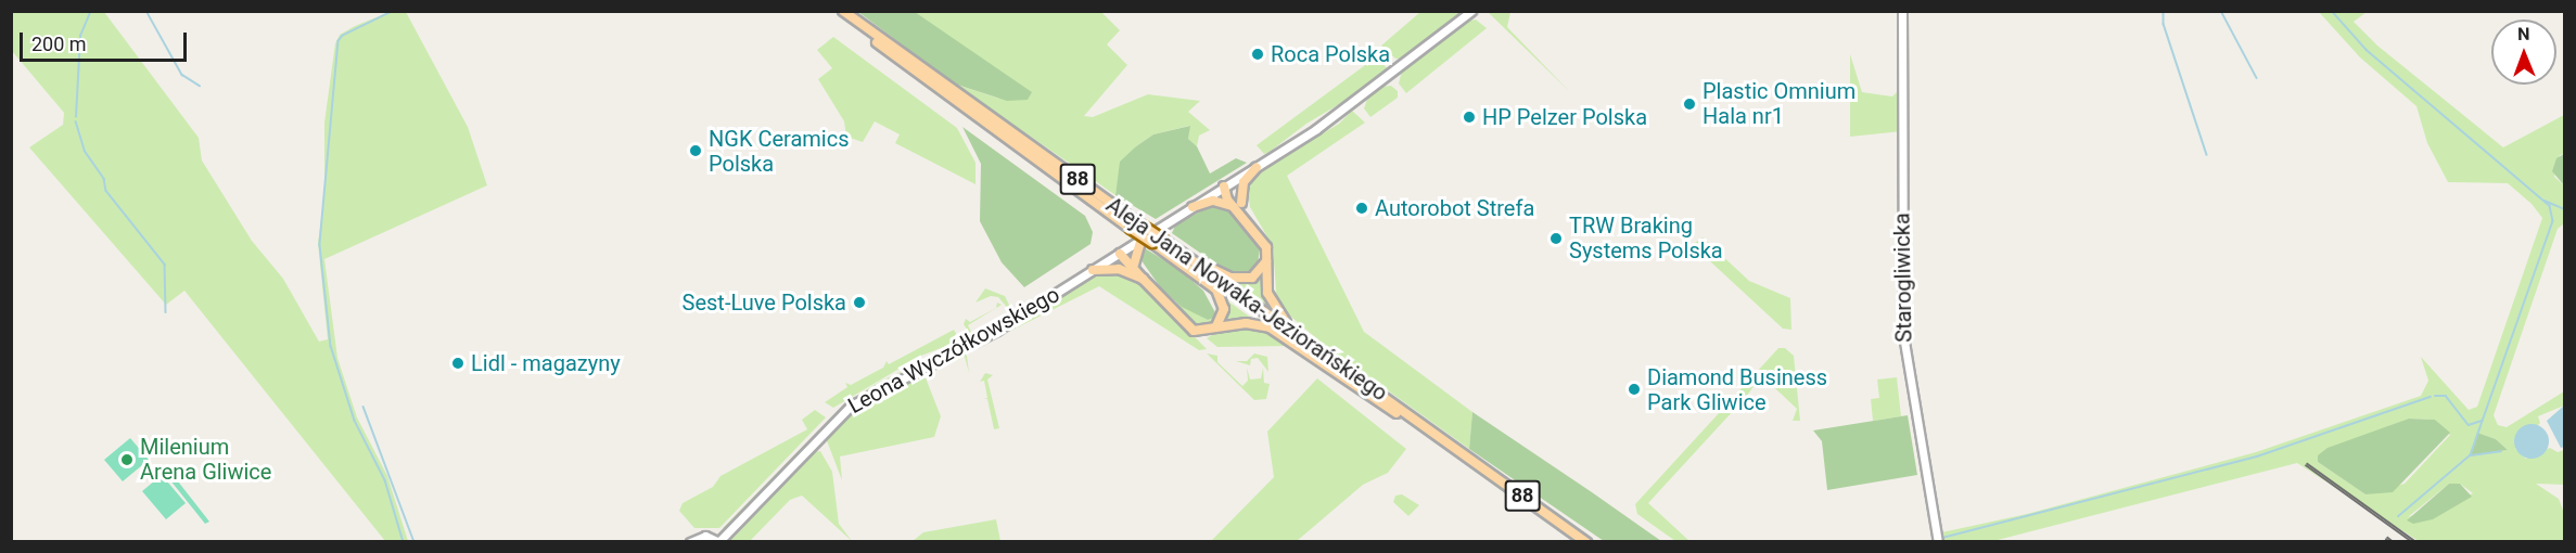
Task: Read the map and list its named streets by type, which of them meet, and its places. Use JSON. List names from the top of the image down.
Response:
{
  "streets": {
    "main road": ["88", "Aleja Jana Nowaka-Jeziorańskiego"],
    "street": ["Starogliwicka", "Leona Wyczółkowskiego"]
  },
  "places": [
    "Roca Polska",
    "Plastic Omnium Hala nr1",
    "HP Pelzer Polska",
    "NGK Ceramics Polska",
    "Autorobot Strefa",
    "TRW Braking Systems Polska",
    "Sest-Luve Polska",
    "Lidl - magazyny",
    "Diamond Business Park Gliwice",
    "Milenium Arena Gliwice"
  ],
  "scale_bar": "200 m",
  "north": "top"
}
